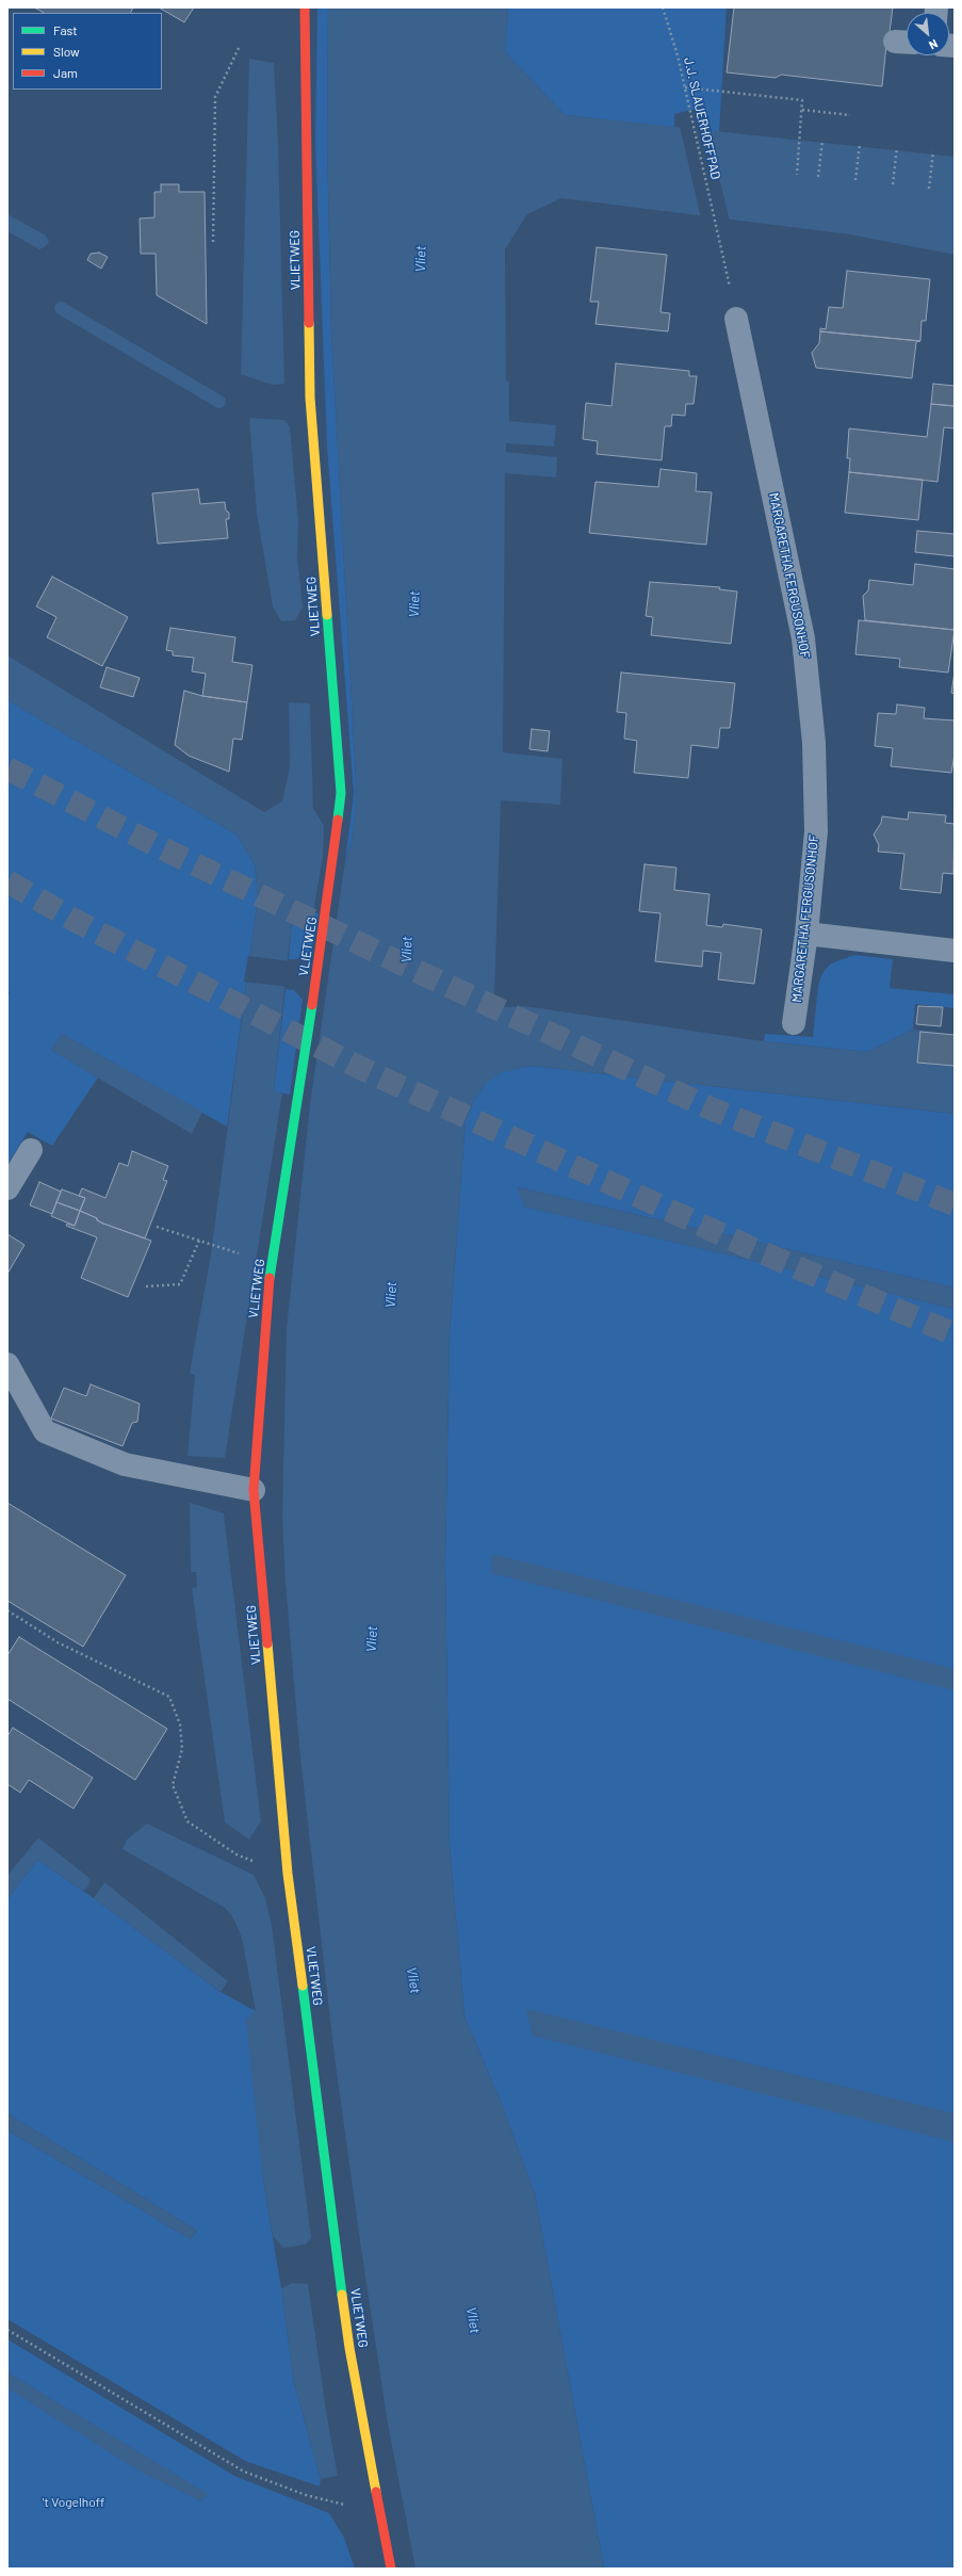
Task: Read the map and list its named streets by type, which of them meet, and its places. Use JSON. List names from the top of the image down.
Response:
{
  "streets": {
    "street": ["VLIETWEG", "MARGARETHA FERGUSONHOF"],
    "path": ["J.J. SLAUERHOFFPAD"]
  },
  "crossings": [
    ["J.J. SLAUERHOFFPAD", "MARGARETHA FERGUSONHOF"]
  ],
  "water": ["Vliet"],
  "parks": ["'t Vogelhoff"],
  "legend": ["Fast", "Slow", "Jam"],
  "north": "bottom right"
}
